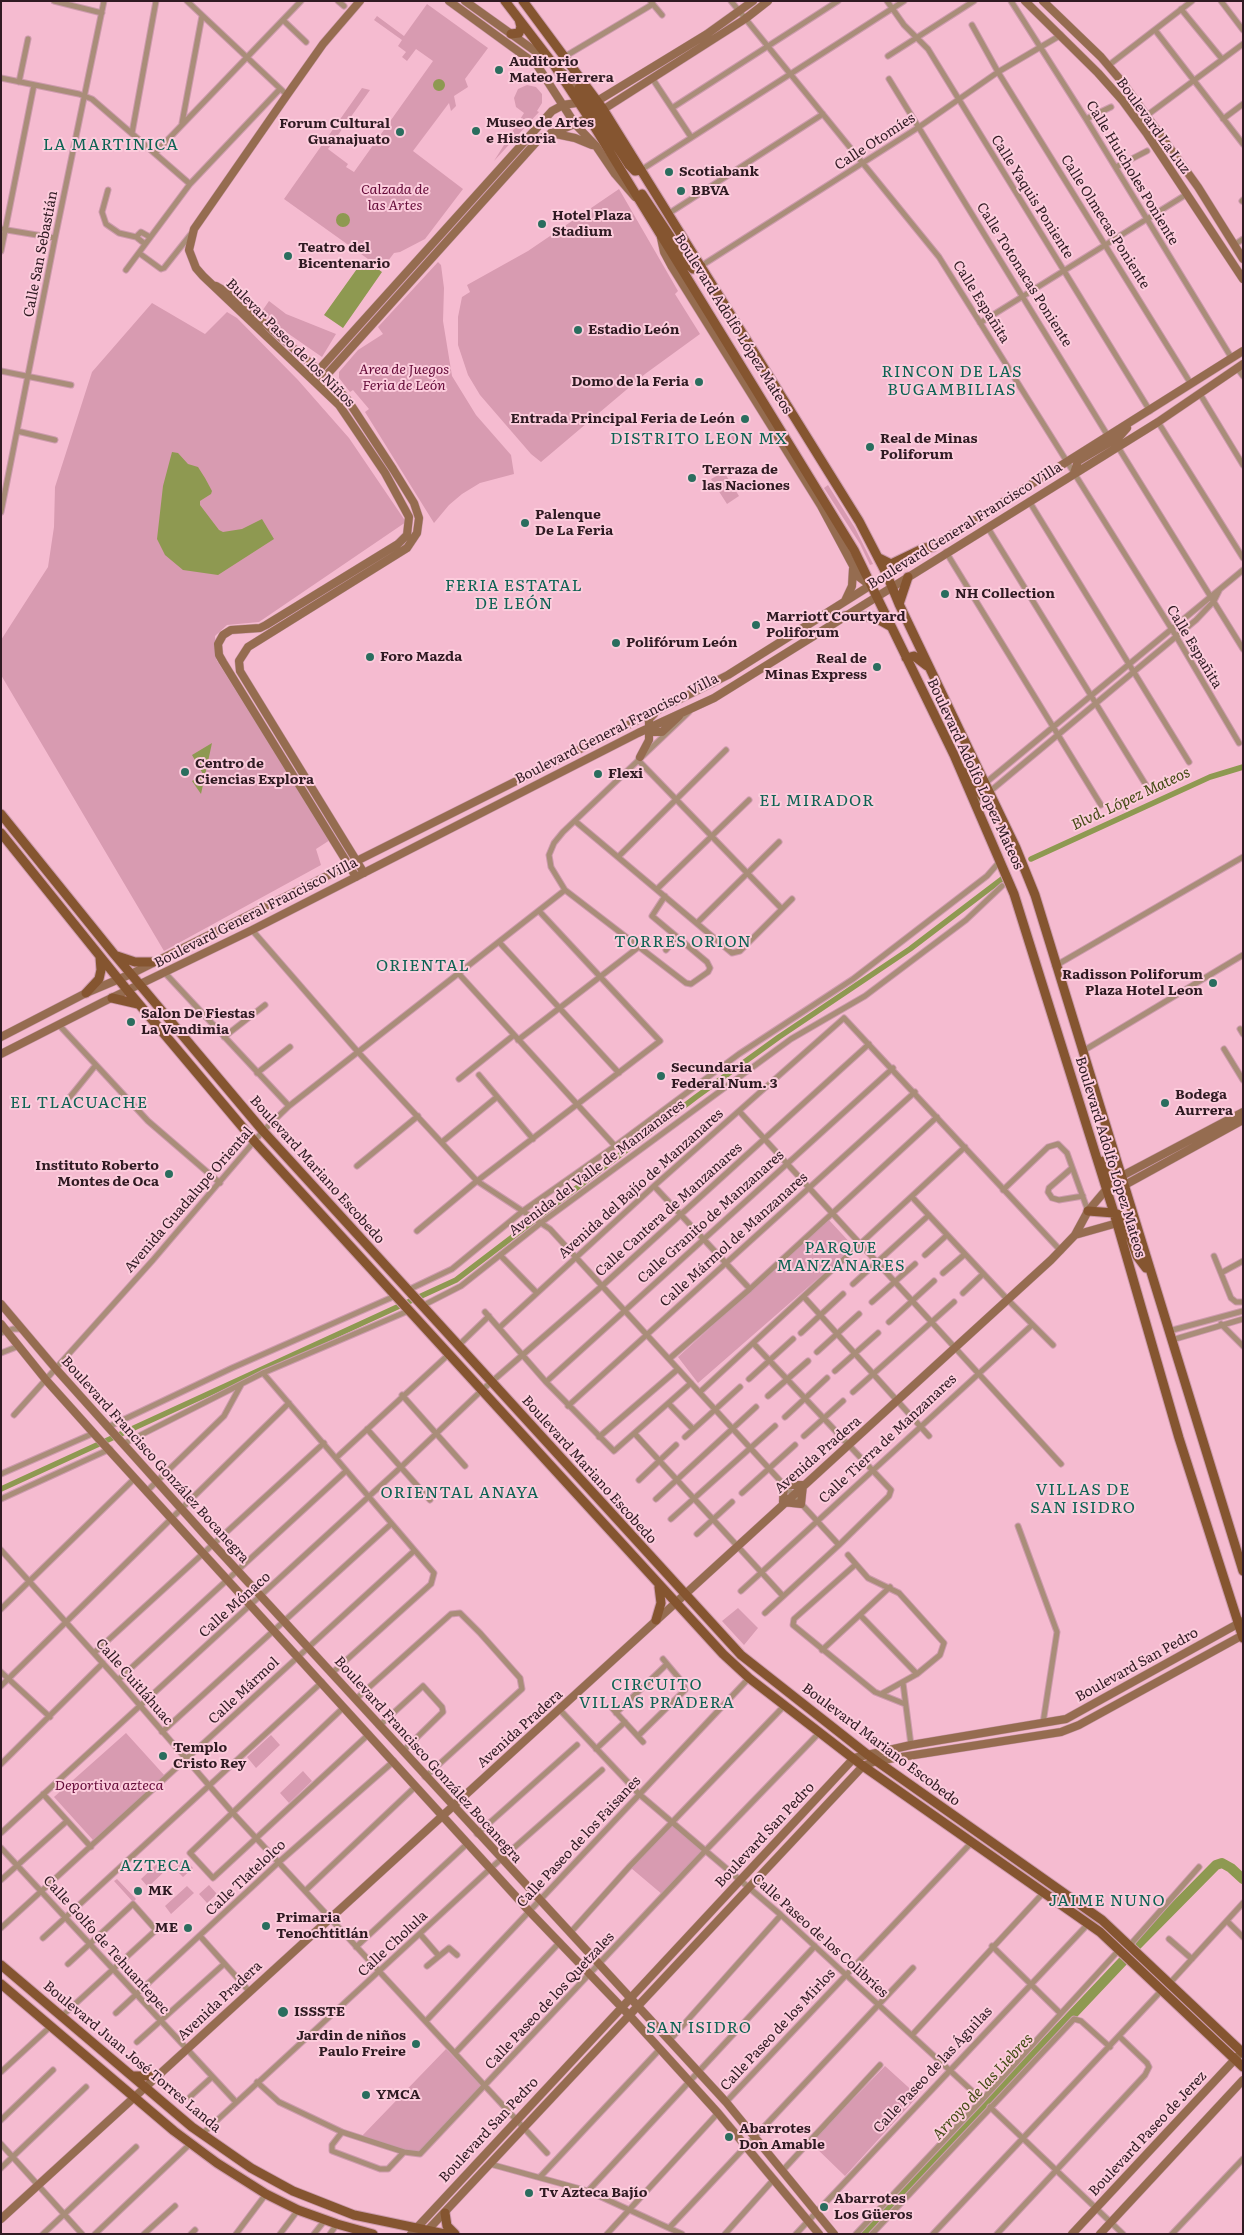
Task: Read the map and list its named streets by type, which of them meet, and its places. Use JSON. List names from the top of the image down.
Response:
{
  "streets": {
    "main road": ["Boulevard Adolfo López Mateos", "Boulevard Mariano Escobedo", "Boulevard Juan José Torres Landa"],
    "street": [
      "Boulevard La Luz",
      "Calle Otomíes",
      "Calle Huicholes Poniente",
      "Calle Yaquis Poniente",
      "Calle Olmecas Poniente",
      "Calle San Sebastián",
      "Calle Totonacas Poniente",
      "Calle Españita",
      "Bulevar Paseo de los Niños",
      "Boulevard General Francisco Villa",
      "Avenida del Valle de Manzanares",
      "Avenida del Bajío de Manzanares",
      "Avenida Guadalupe Oriental",
      "Calle Cantera de Manzanares",
      "Calle Granito de Manzanares",
      "Calle Mármol de Manzanares",
      "Calle Tierra de Manzanares",
      "Avenida Pradera",
      "Boulevard Francisco González Bocanegra",
      "Calle Mónaco",
      "Boulevard San Pedro",
      "Calle Cuitláhuac",
      "Calle Mármol",
      "Calle Paseo de los Faisanes",
      "Calle Tlatelolco",
      "Calle Paseo de los Colibríes",
      "Calle Cholula",
      "Calle Golfo de Tehuantepec",
      "Calle Paseo de los Quetzales",
      "Calle Paseo de los Mirlos",
      "Calle Paseo de las Águilas",
      "Boulevard Paseo de Jerez"
    ]
  },
  "crossings": [
    ["Boulevard La Luz", "Calle Otomíes"],
    ["Calle Otomíes", "Calle Huicholes Poniente"],
    ["Calle Otomíes", "Calle Yaquis Poniente"],
    ["Calle Otomíes", "Calle Olmecas Poniente"],
    ["Calle Otomíes", "Calle Totonacas Poniente"],
    ["Calle Otomíes", "Calle Españita"],
    ["Calle Otomíes", "Boulevard Adolfo López Mateos"],
    ["Calle Huicholes Poniente", "Boulevard General Francisco Villa"],
    ["Calle Yaquis Poniente", "Boulevard General Francisco Villa"],
    ["Calle Olmecas Poniente", "Boulevard General Francisco Villa"],
    ["Calle Totonacas Poniente", "Boulevard General Francisco Villa"],
    ["Calle Españita", "Boulevard General Francisco Villa"],
    ["Boulevard Adolfo López Mateos", "Boulevard General Francisco Villa"],
    ["Boulevard Adolfo López Mateos", "Avenida Pradera"],
    ["Boulevard Adolfo López Mateos", "Boulevard San Pedro"],
    ["Bulevar Paseo de los Niños", "Boulevard General Francisco Villa"],
    ["Boulevard General Francisco Villa", "Boulevard Mariano Escobedo"],
    ["Avenida del Valle de Manzanares", "Boulevard Mariano Escobedo"],
    ["Boulevard Mariano Escobedo", "Avenida Guadalupe Oriental"],
    ["Boulevard Mariano Escobedo", "Calle Cantera de Manzanares"],
    ["Boulevard Mariano Escobedo", "Avenida Pradera"],
    ["Boulevard Mariano Escobedo", "Calle Mónaco"],
    ["Boulevard Mariano Escobedo", "Boulevard San Pedro"],
    ["Boulevard Mariano Escobedo", "Calle Paseo de los Faisanes"],
    ["Boulevard Mariano Escobedo", "Calle Paseo de los Quetzales"],
    ["Boulevard Mariano Escobedo", "Calle Paseo de los Mirlos"],
    ["Boulevard Mariano Escobedo", "Calle Paseo de las Águilas"],
    ["Boulevard Mariano Escobedo", "Boulevard Paseo de Jerez"],
    ["Avenida del Bajío de Manzanares", "Calle Cantera de Manzanares"],
    ["Avenida Guadalupe Oriental", "Boulevard Francisco González Bocanegra"],
    ["Calle Cantera de Manzanares", "Calle Mónaco"],
    ["Avenida Pradera", "Boulevard Francisco González Bocanegra"],
    ["Avenida Pradera", "Calle Cuitláhuac"],
    ["Avenida Pradera", "Calle Paseo de los Colibríes"],
    ["Avenida Pradera", "Calle Golfo de Tehuantepec"],
    ["Avenida Pradera", "Boulevard Juan José Torres Landa"],
    ["Boulevard Francisco González Bocanegra", "Calle Mónaco"],
    ["Boulevard Francisco González Bocanegra", "Boulevard San Pedro"],
    ["Boulevard Francisco González Bocanegra", "Calle Mármol"],
    ["Boulevard Francisco González Bocanegra", "Calle Paseo de los Faisanes"],
    ["Boulevard Francisco González Bocanegra", "Calle Tlatelolco"],
    ["Boulevard Francisco González Bocanegra", "Calle Cholula"],
    ["Boulevard Francisco González Bocanegra", "Calle Paseo de los Quetzales"],
    ["Boulevard Francisco González Bocanegra", "Calle Paseo de los Mirlos"],
    ["Boulevard Francisco González Bocanegra", "Calle Paseo de las Águilas"],
    ["Calle Mónaco", "Calle Cuitláhuac"],
    ["Boulevard San Pedro", "Calle Cuitláhuac"],
    ["Boulevard San Pedro", "Calle Paseo de los Colibríes"],
    ["Boulevard San Pedro", "Boulevard Juan José Torres Landa"],
    ["Calle Cuitláhuac", "Calle Mármol"],
    ["Calle Cuitláhuac", "Calle Paseo de los Faisanes"],
    ["Calle Cuitláhuac", "Calle Tlatelolco"],
    ["Calle Cuitláhuac", "Calle Cholula"],
    ["Calle Cuitláhuac", "Calle Paseo de los Quetzales"],
    ["Calle Mármol", "Calle Golfo de Tehuantepec"],
    ["Calle Paseo de los Faisanes", "Calle Paseo de los Colibríes"],
    ["Calle Tlatelolco", "Calle Golfo de Tehuantepec"],
    ["Calle Paseo de los Colibríes", "Calle Paseo de los Quetzales"],
    ["Calle Paseo de los Colibríes", "Calle Paseo de los Mirlos"],
    ["Calle Paseo de los Colibríes", "Calle Paseo de las Águilas"],
    ["Calle Cholula", "Calle Golfo de Tehuantepec"],
    ["Calle Cholula", "Calle Paseo de los Quetzales"],
    ["Calle Cholula", "Boulevard Juan José Torres Landa"]
  ],
  "districts": [
    "LA MARTINICA",
    "RINCON DE LAS BUGAMBILIAS",
    "DISTRITO LEON MX",
    "FERIA ESTATAL DE LEÓN",
    "EL MIRADOR",
    "TORRES ORION",
    "ORIENTAL",
    "EL TLACUACHE",
    "PARQUE MANZANARES",
    "VILLAS DE SAN ISIDRO",
    "ORIENTAL ANAYA",
    "CIRCUITO VILLAS PRADERA",
    "AZTECA",
    "JAIME NUNO",
    "SAN ISIDRO"
  ],
  "water": ["Blvd. López Mateos", "Arroyo de las Liebres"],
  "parks": ["Calzada de las Artes", "Area de Juegos Feria de León", "Deportiva azteca"],
  "places": [
    "Auditorio Mateo Herrera",
    "Museo de Artes e Historia",
    "Forum Cultural Guanajuato",
    "Scotiabank",
    "BBVA",
    "Hotel Plaza Stadium",
    "Teatro del Bicentenario",
    "Estadio León",
    "Domo de la Feria",
    "Entrada Principal Feria de León",
    "Real de Minas Poliforum",
    "Terraza de las Naciones",
    "Palenque De La Feria",
    "NH Collection",
    "Marriott Courtyard Poliforum",
    "Polifórum León",
    "Foro Mazda",
    "Real de Minas Express",
    "Centro de Ciencias Explora",
    "Flexi",
    "Radisson Poliforum Plaza Hotel Leon",
    "Salon De Fiestas La Vendimia",
    "Secundaria Federal Num. 3",
    "Bodega Aurrera",
    "Instituto Roberto Montes de Oca",
    "Templo Cristo Rey",
    "MK",
    "Primaria Tenochtitlán",
    "ME",
    "ISSSTE",
    "Jardin de niños Paulo Freire",
    "YMCA",
    "Abarrotes Don Amable",
    "Tv Azteca Bajío",
    "Abarrotes Los Güeros"
  ]
}
